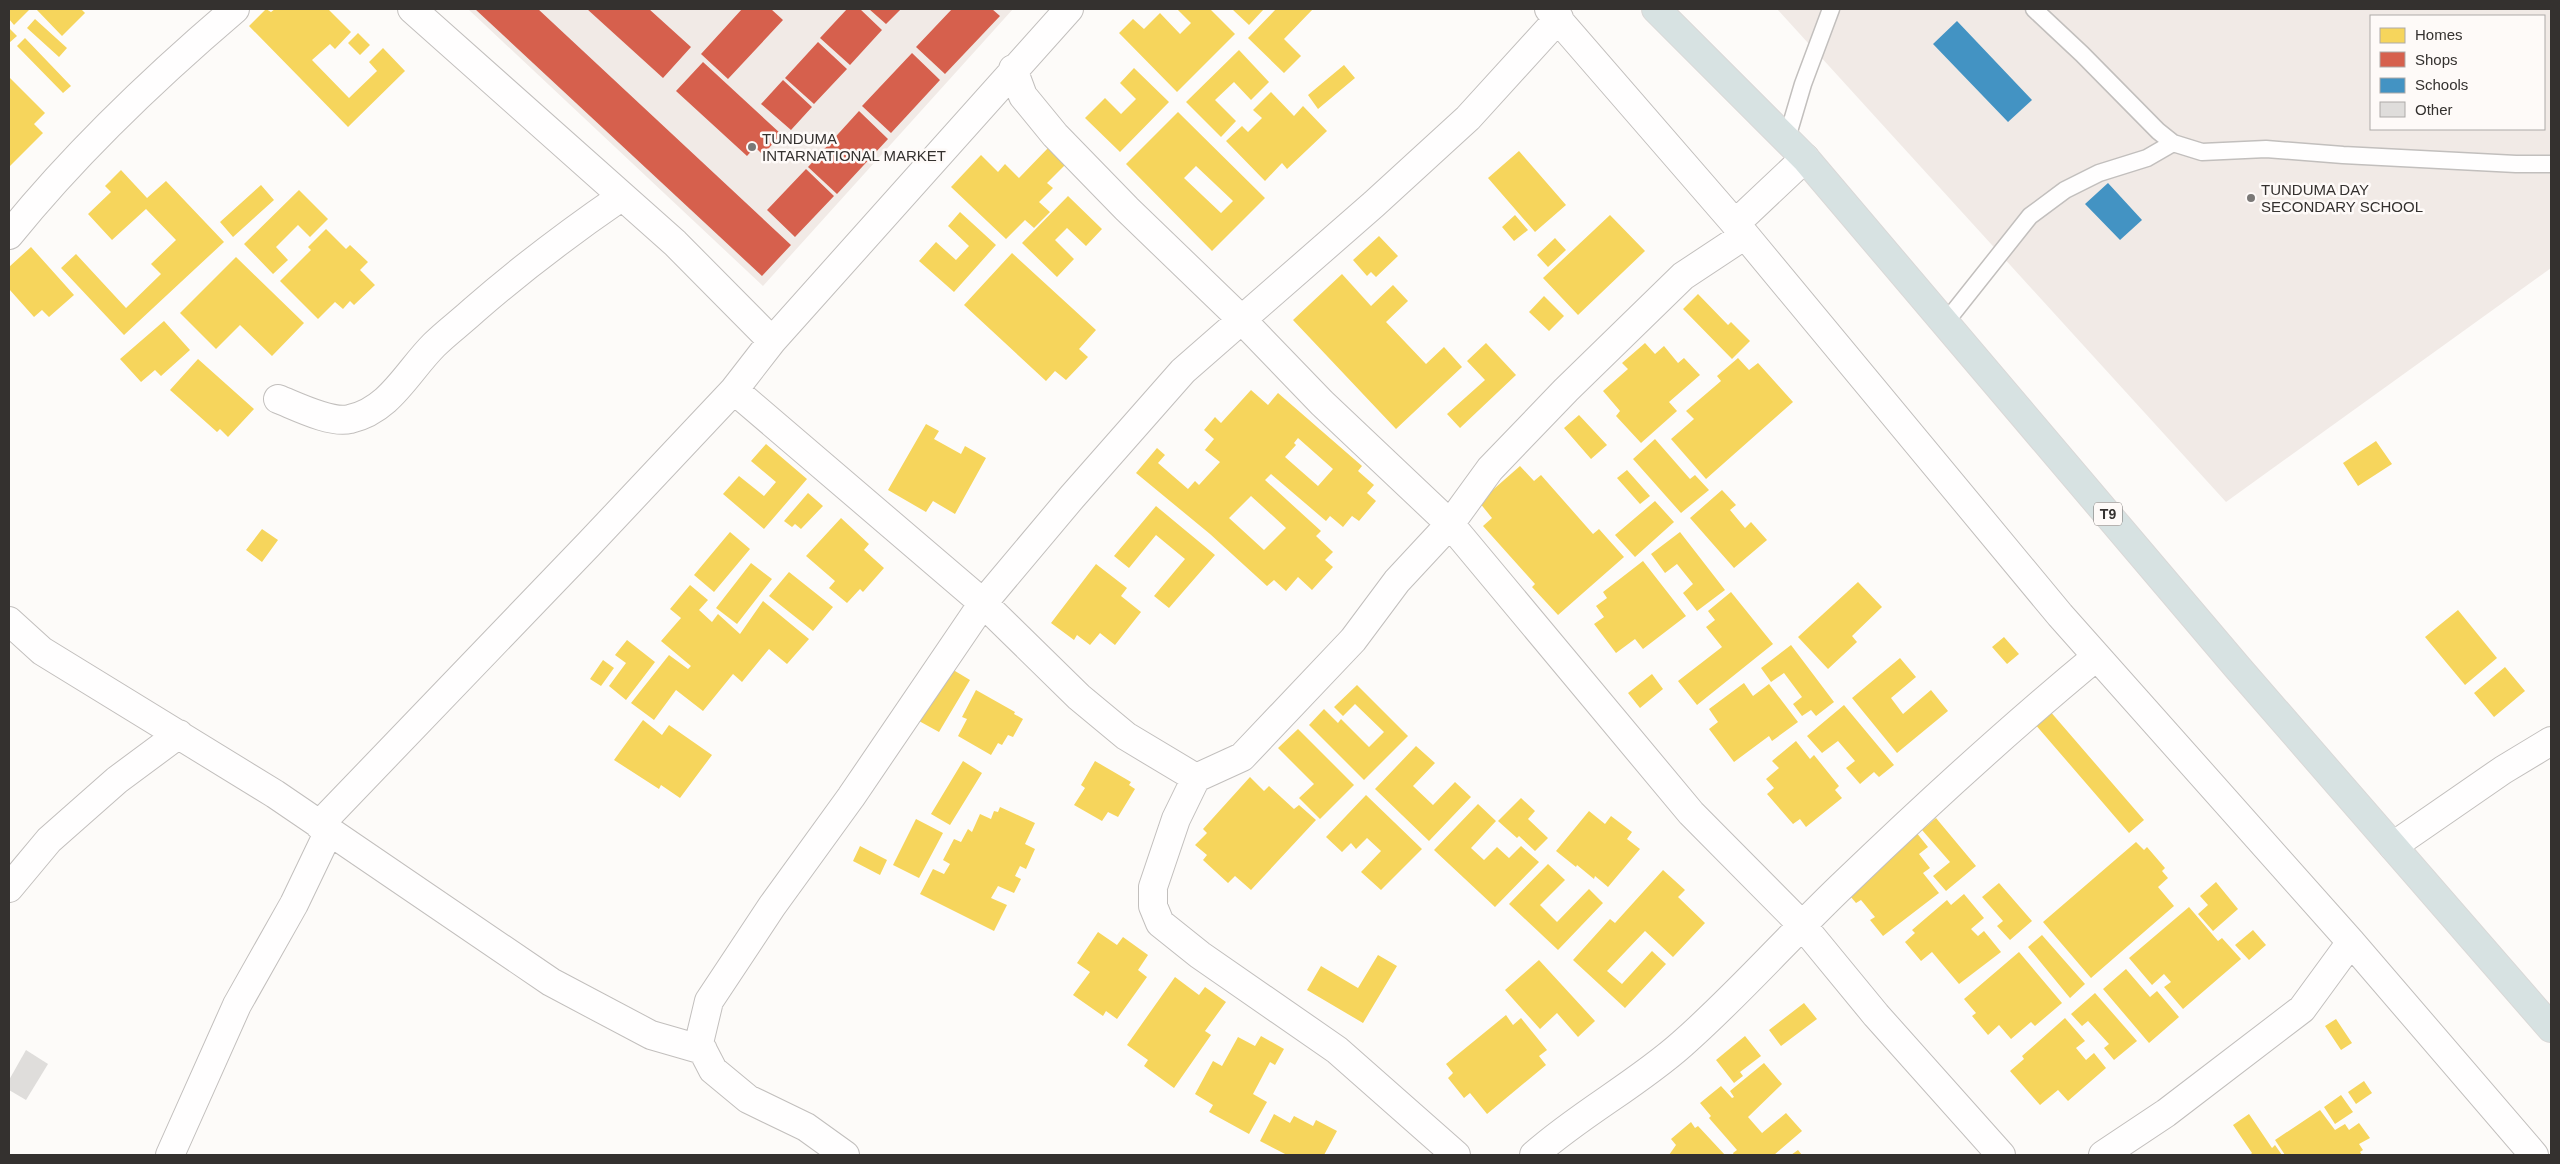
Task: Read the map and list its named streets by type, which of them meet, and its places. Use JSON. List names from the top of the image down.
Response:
{
  "streets": {
    "highway": ["T9"]
  },
  "places": ["TUNDUMA INTARNATIONAL MARKET", "TUNDUMA DAY SECONDARY SCHOOL"],
  "legend": [
    "Homes",
    "Shops",
    "Schools",
    "Other"
  ]
}
